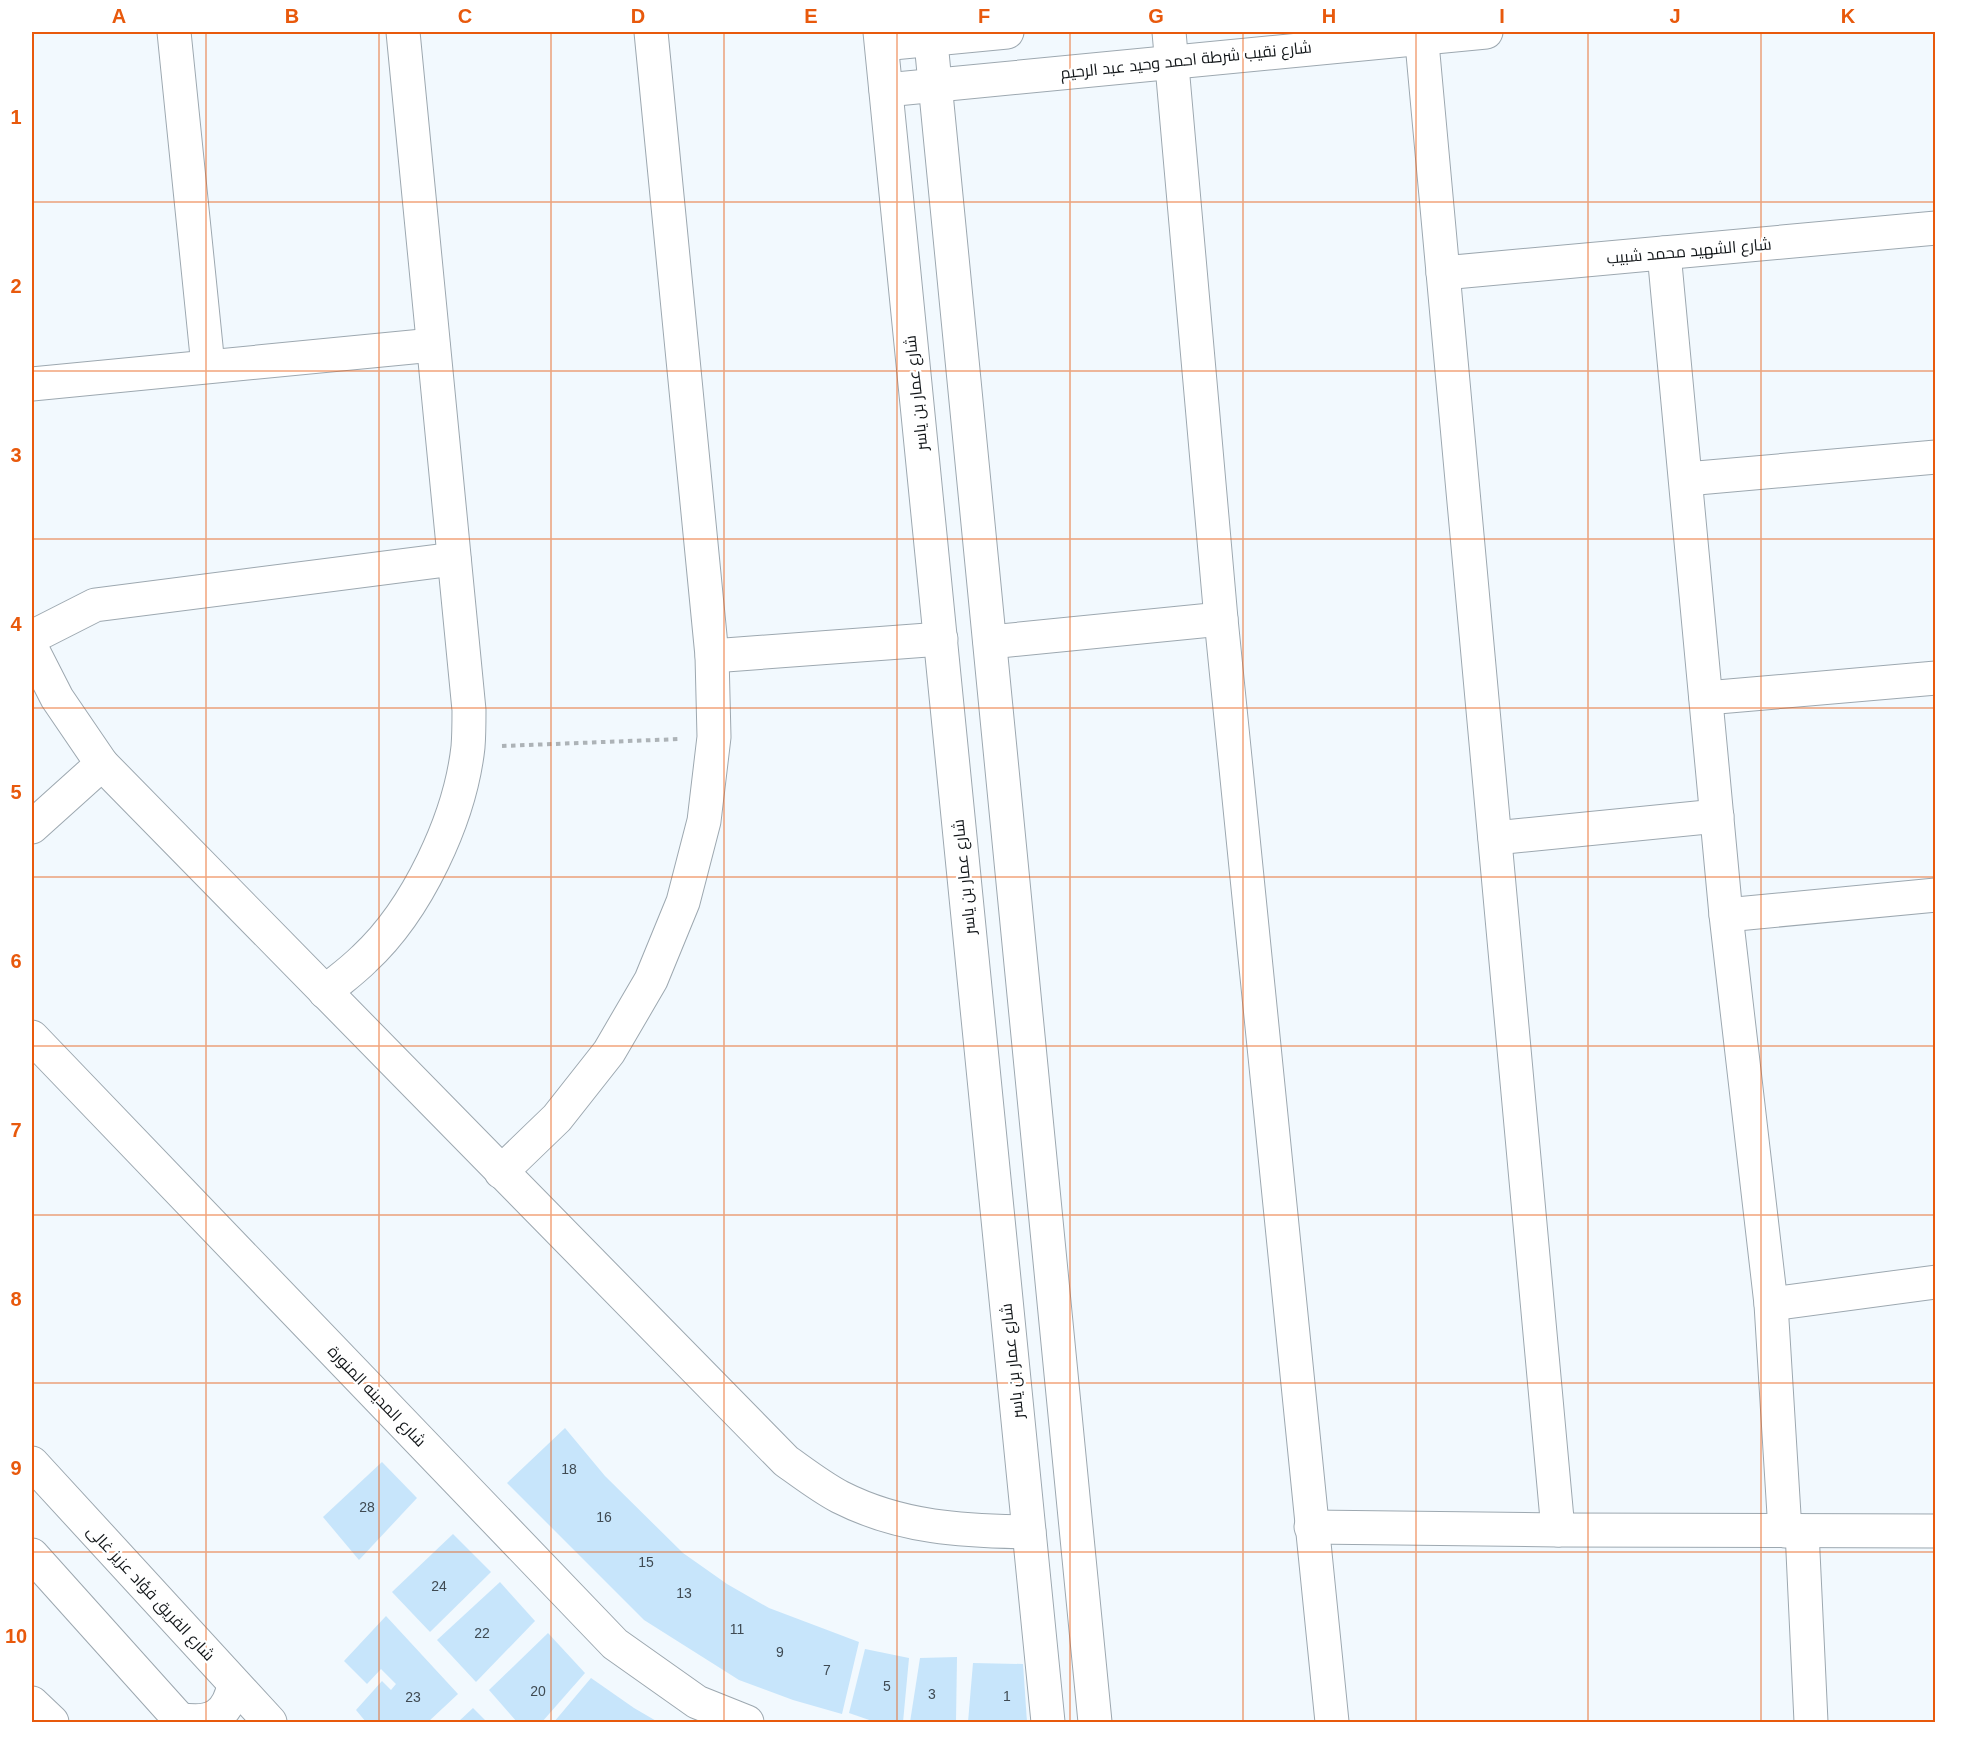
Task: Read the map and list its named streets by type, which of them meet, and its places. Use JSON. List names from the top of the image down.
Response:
{
  "streets": {
    "street": [
      "شارع نقيب شرطة احمد وحيد عبد الرحيم",
      "شارع الشهيد محمد شبيب",
      "شارع عمار بن ياسر",
      "شارع المدينه المنورة",
      "شارع الفريق فؤاد عزيز غالى"
    ]
  },
  "crossings": [
    ["شارع نقيب شرطة احمد وحيد عبد الرحيم", "شارع عمار بن ياسر"]
  ],
  "house_numbers": [
    "18",
    "28",
    "16",
    "15",
    "24",
    "13",
    "11",
    "22",
    "9",
    "7",
    "5",
    "20",
    "3",
    "1",
    "23"
  ],
  "grid": {
    "columns": [
      "A",
      "B",
      "C",
      "D",
      "E",
      "F",
      "G",
      "H",
      "I",
      "J",
      "K"
    ],
    "rows": [
      "1",
      "2",
      "3",
      "4",
      "5",
      "6",
      "7",
      "8",
      "9",
      "10"
    ]
  }
}
